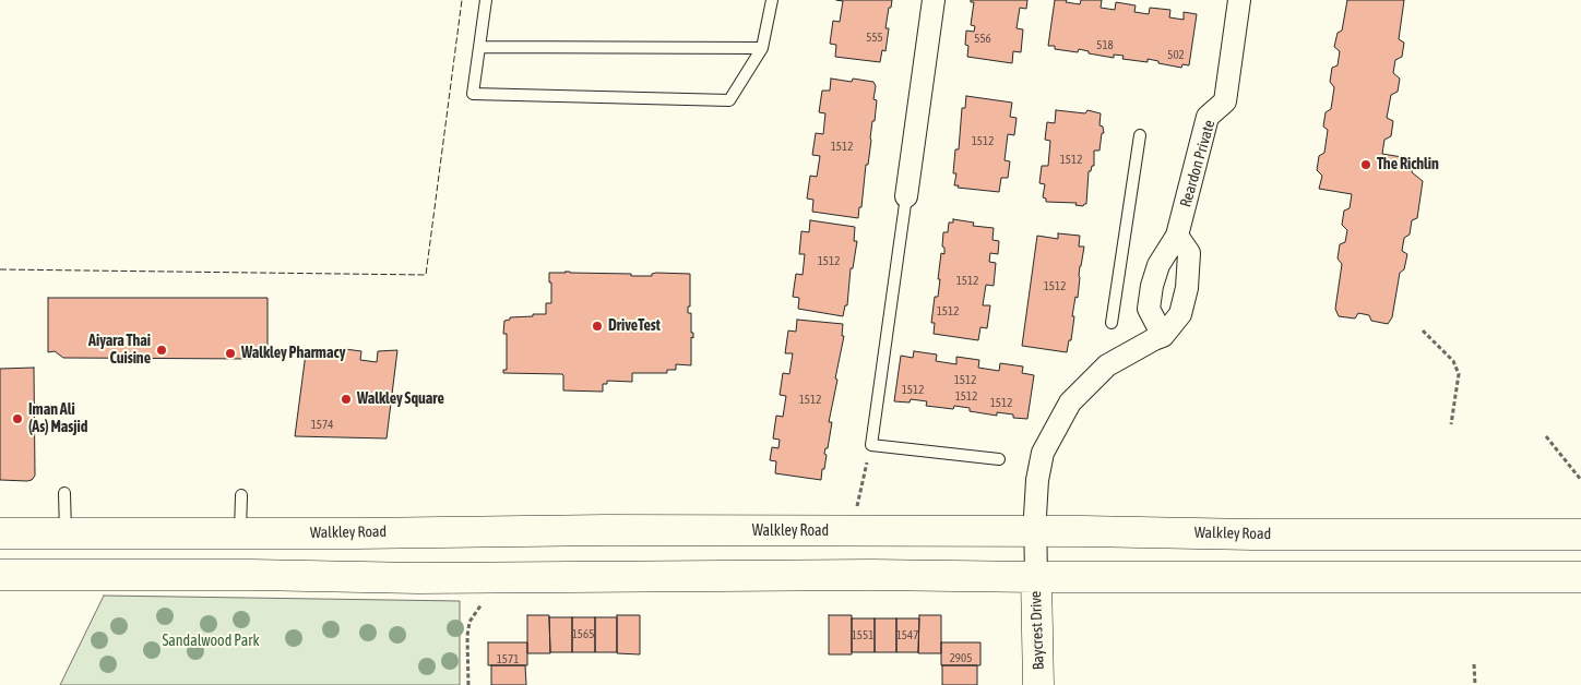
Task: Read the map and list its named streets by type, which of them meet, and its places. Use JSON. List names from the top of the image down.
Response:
{
  "streets": {
    "main road": ["Walkley Road", "Baycrest Drive"],
    "street": ["Reardon Private"]
  },
  "parks": ["Sandalwood Park"],
  "places": [
    "The Richlin",
    "DriveTest",
    "Aiyara Thai Cuisine",
    "Walkley Pharmacy",
    "Walkley Square",
    "Iman Ali (As) Masjid"
  ],
  "house_numbers": [
    "555",
    "556",
    "518",
    "502",
    "1512",
    "1512",
    "1512",
    "1512",
    "1512",
    "1512",
    "1512",
    "1512",
    "1512",
    "1512",
    "1512",
    "1512",
    "1574",
    "1565",
    "1551",
    "1547",
    "2905",
    "1571"
  ]
}
